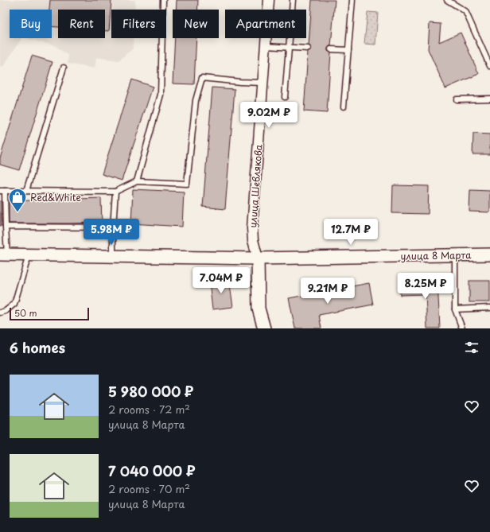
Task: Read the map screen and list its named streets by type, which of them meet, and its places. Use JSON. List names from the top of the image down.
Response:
{
  "streets": {
    "street": ["улица Шевлякова", "улица 8 Марта"]
  },
  "crossings": [
    ["улица Шевлякова", "улица 8 Марта"]
  ],
  "places": {
    "shop": ["Red&White"]
  },
  "scale_bar": "50 m",
  "page": {
    "chip": [
      "Buy",
      "Rent",
      "Filters",
      "New",
      "Apartment"
    ],
    "price": [
      "9.02M ₽",
      "5.98M ₽",
      "12.7M ₽",
      "7.04M ₽",
      "8.25M ₽",
      "9.21M ₽"
    ],
    "scale": "50 m",
    "heading": "6 homes",
    "list": [
      {
        "name": "5 980 000 ₽",
        "note": "2 rooms · 72 m² · улица 8 Марта"
      },
      {
        "name": "7 040 000 ₽",
        "note": "2 rooms · 70 m² · улица 8 Марта"
      }
    ]
  }
}
